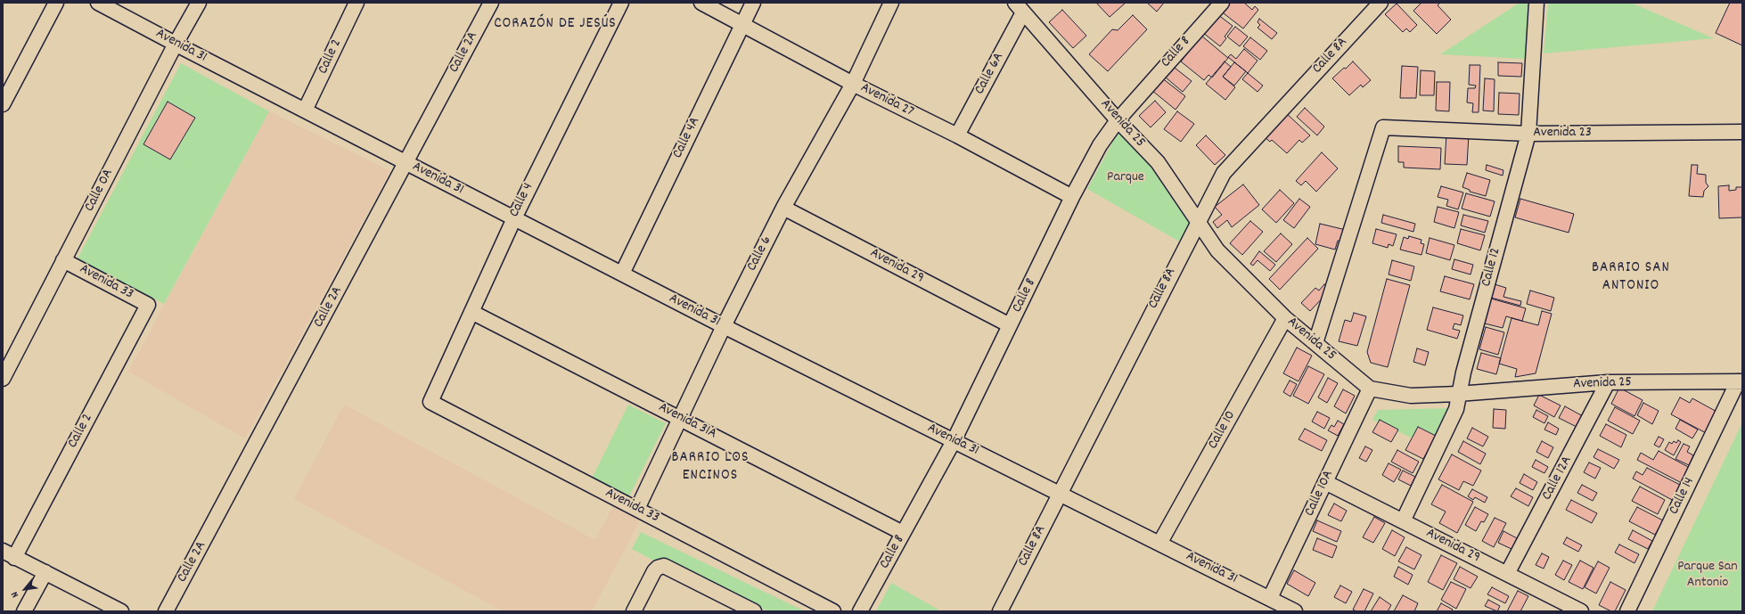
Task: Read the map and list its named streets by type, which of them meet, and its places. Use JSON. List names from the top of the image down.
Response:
{
  "streets": {
    "street": [
      "Avenida 31",
      "Calle 2A",
      "Calle 8",
      "Calle 8A",
      "Calle 2",
      "Calle 6A",
      "Avenida 27",
      "Avenida 25",
      "Avenida 23",
      "Calle 4A",
      "Calle 0A",
      "Calle 4",
      "Calle 6",
      "Avenida 29",
      "Calle 12",
      "Avenida 33",
      "Avenida 31A",
      "Calle 10",
      "Calle 12A",
      "Calle 10A",
      "Calle 14"
    ]
  },
  "crossings": [
    ["Avenida 31", "Calle 2A"],
    ["Avenida 31", "Calle 8"],
    ["Avenida 31", "Calle 8A"],
    ["Avenida 31", "Calle 2"],
    ["Avenida 31", "Calle 4A"],
    ["Avenida 31", "Calle 0A"],
    ["Avenida 31", "Calle 4"],
    ["Avenida 31", "Calle 6"],
    ["Avenida 31", "Calle 10"],
    ["Avenida 31", "Calle 10A"],
    ["Calle 8", "Avenida 27"],
    ["Calle 8", "Avenida 25"],
    ["Calle 8", "Avenida 29"],
    ["Calle 8", "Avenida 31A"],
    ["Calle 8A", "Avenida 25"],
    ["Calle 2", "Avenida 33"],
    ["Calle 6A", "Avenida 27"],
    ["Calle 6A", "Avenida 25"],
    ["Avenida 27", "Calle 4A"],
    ["Avenida 27", "Calle 6"],
    ["Avenida 25", "Avenida 23"],
    ["Avenida 25", "Calle 12"],
    ["Avenida 25", "Calle 10"],
    ["Avenida 25", "Calle 12A"],
    ["Avenida 25", "Calle 10A"],
    ["Avenida 25", "Calle 14"],
    ["Avenida 23", "Calle 12"],
    ["Calle 0A", "Avenida 33"],
    ["Calle 4", "Avenida 33"],
    ["Calle 4", "Avenida 31A"],
    ["Calle 6", "Avenida 29"],
    ["Calle 6", "Avenida 33"],
    ["Calle 6", "Avenida 31A"],
    ["Avenida 29", "Calle 12"],
    ["Avenida 29", "Calle 12A"],
    ["Avenida 29", "Calle 10A"]
  ],
  "districts": ["CORAZÓN DE JESÚS", "BARRIO SAN ANTONIO", "BARRIO LOS ENCINOS"],
  "parks": ["Parque", "Parque San Antonio"],
  "north": "bottom left"
}
